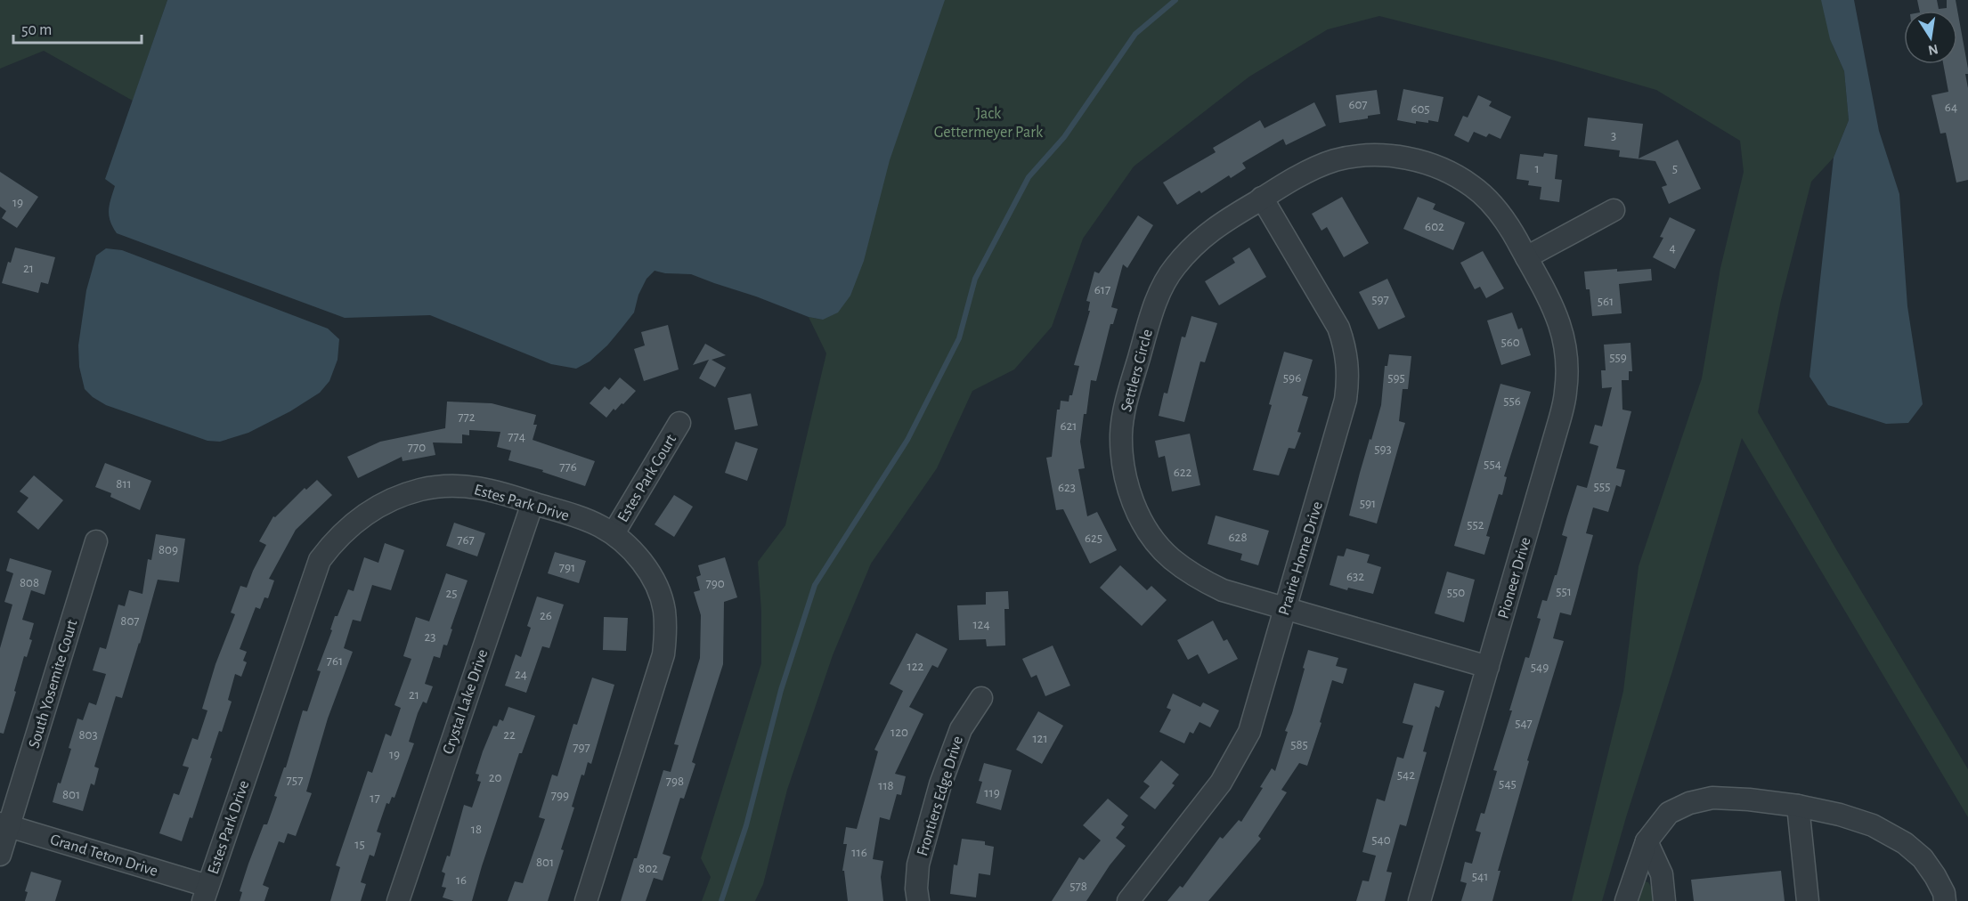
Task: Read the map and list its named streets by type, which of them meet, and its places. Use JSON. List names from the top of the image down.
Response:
{
  "streets": {
    "street": [
      "Settlers Circle",
      "Estes Park Court",
      "Estes Park Drive",
      "Prairie Home Drive",
      "Pioneer Drive",
      "South Yosemite Court",
      "Crystal Lake Drive",
      "Frontiers Edge Drive",
      "Grand Teton Drive"
    ]
  },
  "crossings": [
    ["Settlers Circle", "Prairie Home Drive"],
    ["Settlers Circle", "Pioneer Drive"],
    ["Estes Park Court", "Estes Park Drive"],
    ["Estes Park Drive", "Crystal Lake Drive"],
    ["Estes Park Drive", "Grand Teton Drive"],
    ["South Yosemite Court", "Grand Teton Drive"]
  ],
  "parks": ["Jack Gettermeyer Park"],
  "house_numbers": [
    "607",
    "64",
    "605",
    "3",
    "1",
    "5",
    "19",
    "602",
    "4",
    "21",
    "617",
    "597",
    "561",
    "560",
    "559",
    "596",
    "595",
    "556",
    "772",
    "621",
    "774",
    "770",
    "593",
    "554",
    "776",
    "622",
    "811",
    "555",
    "623",
    "591",
    "552",
    "628",
    "625",
    "767",
    "809",
    "791",
    "632",
    "808",
    "790",
    "551",
    "550",
    "25",
    "26",
    "807",
    "124",
    "23",
    "761",
    "122",
    "549",
    "24",
    "21",
    "547",
    "120",
    "803",
    "22",
    "121",
    "585",
    "797",
    "19",
    "542",
    "20",
    "757",
    "798",
    "545",
    "118",
    "119",
    "801",
    "799",
    "17",
    "18",
    "540",
    "15",
    "116",
    "801",
    "802",
    "541",
    "16",
    "578"
  ],
  "scale_bar": "50 m",
  "north": "bottom"
}
